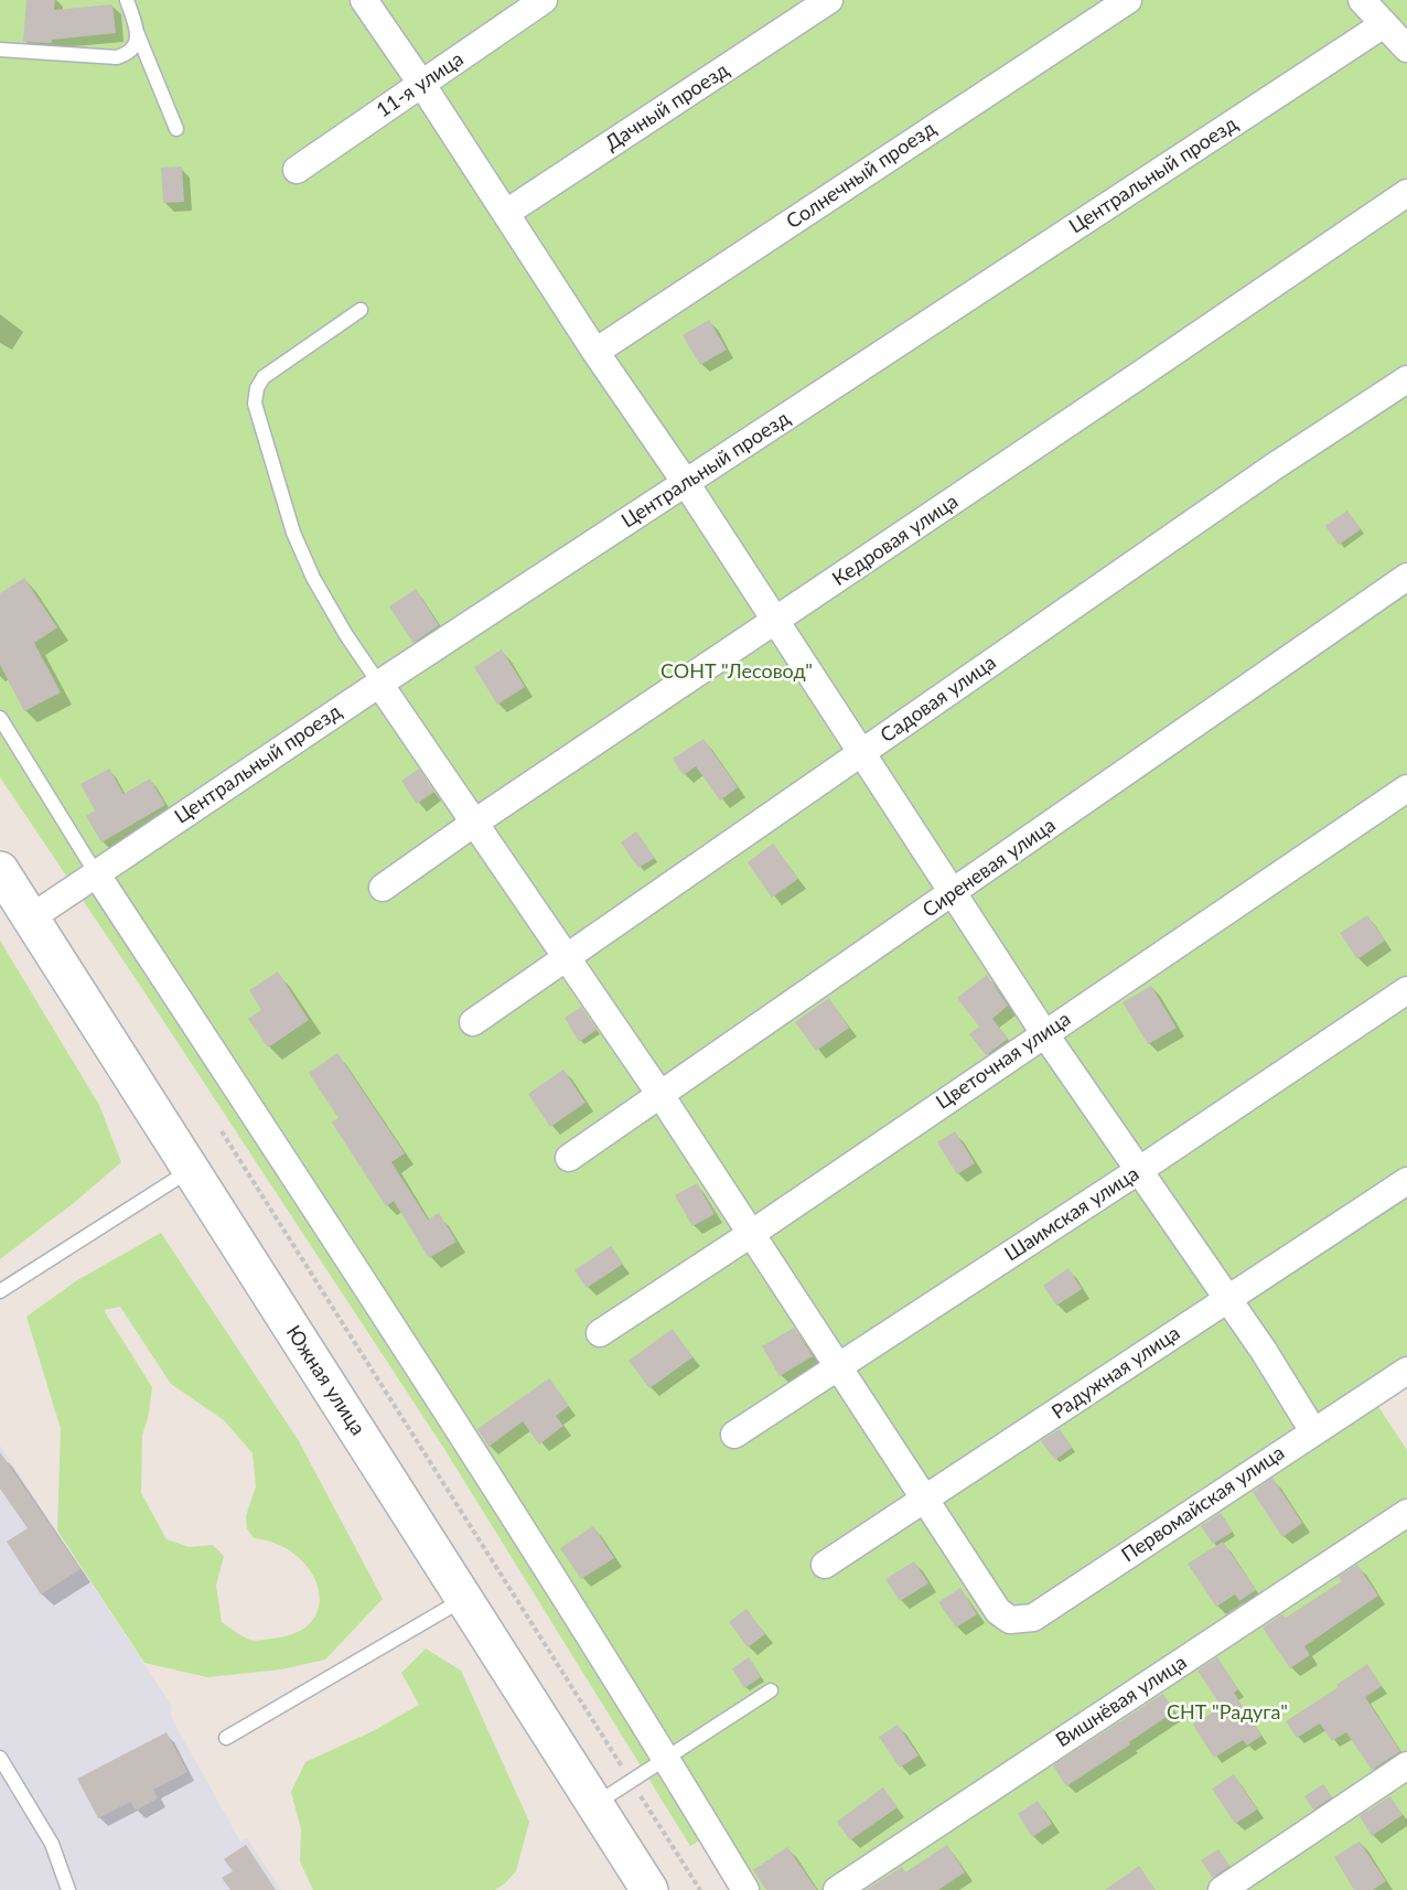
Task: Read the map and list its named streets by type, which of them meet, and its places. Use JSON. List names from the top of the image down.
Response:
{
  "streets": {
    "main road": ["Южная улица"],
    "street": [
      "11-я улица",
      "Дачный проезд",
      "Солнечный проезд",
      "Центральный проезд",
      "Кедровая улица",
      "Садовая улица",
      "Сиреневая улица",
      "Цветочная улица",
      "Шаимская улица",
      "Радужная улица",
      "Первомайская улица",
      "Вишнёвая улица"
    ]
  },
  "crossings": [
    ["Центральный проезд", "Южная улица"],
    ["Радужная улица", "Первомайская улица"]
  ],
  "parks": ["СОНТ \"Лесовод\"", "СНТ \"Радуга\""]
}
